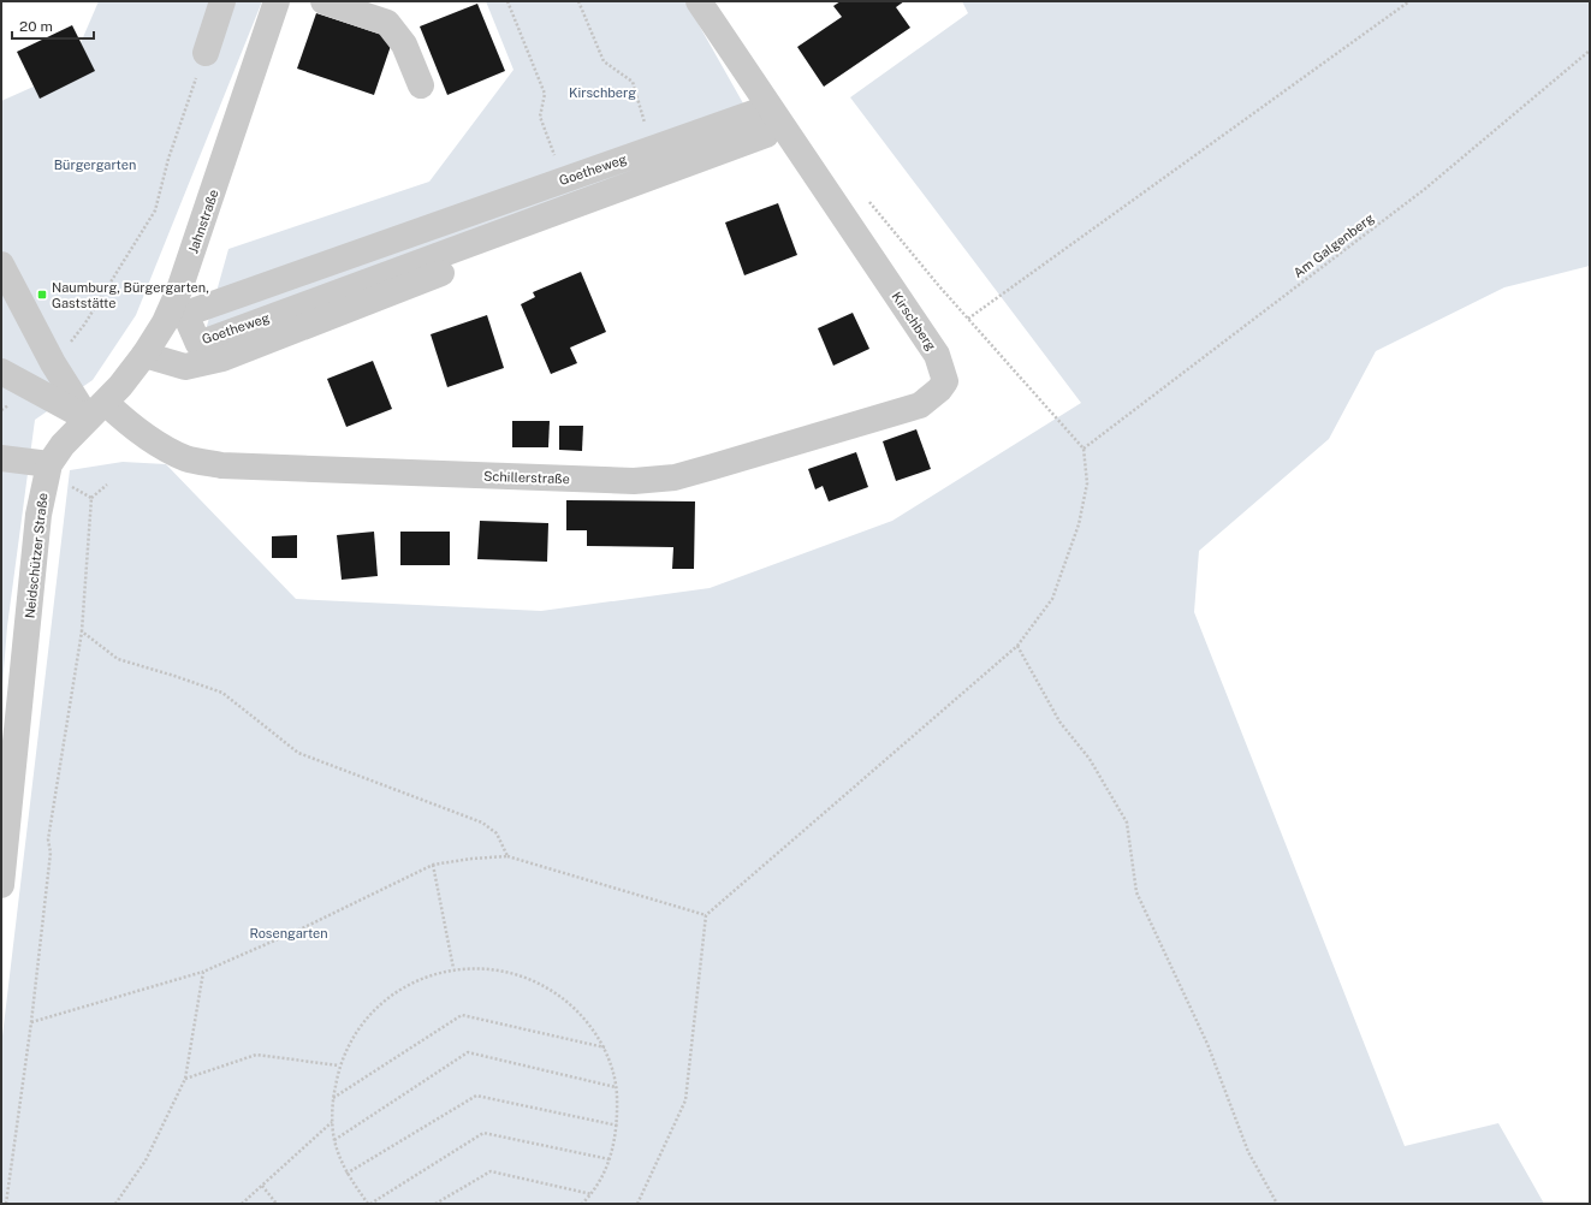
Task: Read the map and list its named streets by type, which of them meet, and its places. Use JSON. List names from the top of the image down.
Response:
{
  "streets": {
    "street": [
      "Goetheweg",
      "Jahnstraße",
      "Kirschberg",
      "Schillerstraße",
      "Neidschützer Straße"
    ],
    "path": ["Am Galgenberg"]
  },
  "crossings": [
    ["Goetheweg", "Jahnstraße"],
    ["Goetheweg", "Kirschberg"],
    ["Jahnstraße", "Schillerstraße"],
    ["Jahnstraße", "Neidschützer Straße"],
    ["Kirschberg", "Schillerstraße"],
    ["Schillerstraße", "Neidschützer Straße"]
  ],
  "parks": ["Kirschberg", "Bürgergarten", "Rosengarten"],
  "places": {
    "transit": ["Naumburg, Bürgergarten, Gaststätte"]
  },
  "scale_bar": "20 m"
}
